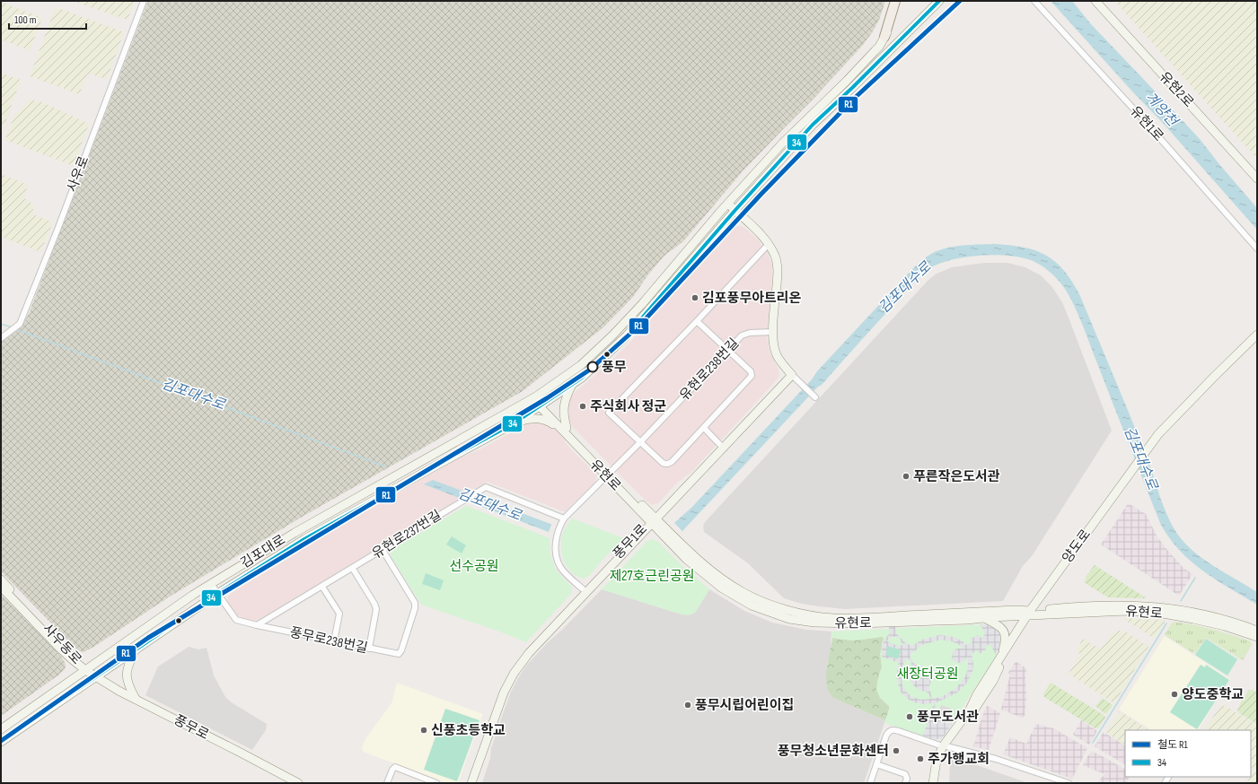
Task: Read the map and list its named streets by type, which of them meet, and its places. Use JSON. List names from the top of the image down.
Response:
{
  "streets": {
    "street": [
      "유현2로",
      "유현1로",
      "사우로",
      "유현로238번길",
      "유현로",
      "유현로237번길",
      "풍무1로",
      "양도로",
      "김포대로",
      "풍무로238번길",
      "사우동로",
      "풍무로"
    ]
  },
  "crossings": [
    ["유현로238번길", "유현로"],
    ["유현로", "풍무1로"],
    ["유현로", "양도로"],
    ["유현로", "김포대로"],
    ["유현로237번길", "풍무로238번길"],
    ["김포대로", "사우동로"],
    ["김포대로", "풍무로"],
    ["사우동로", "풍무로"]
  ],
  "water": ["계양천", "김포대수로"],
  "parks": ["선수공원", "제27호근린공원", "새장터공원"],
  "places": [
    "김포풍무아트리온",
    "풍무",
    "주식회사 정군",
    "푸른작은도서관",
    "양도중학교",
    "풍무시립어린이집",
    "풍무도서관",
    "신풍초등학교",
    "풍무청소년문화센터",
    "주가행교회"
  ],
  "lines": ["rail line R1", "transit line 34"],
  "legend": ["철도 R1", "34"],
  "scale_bar": "100 m"
}
